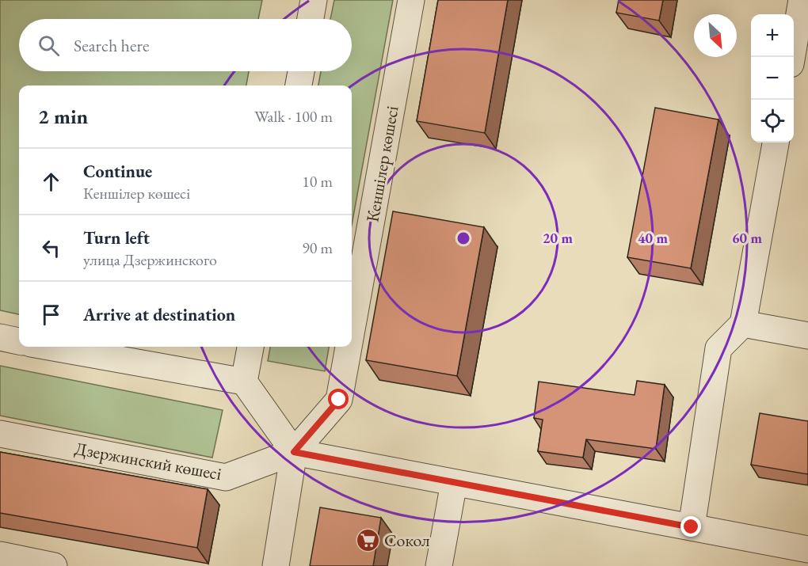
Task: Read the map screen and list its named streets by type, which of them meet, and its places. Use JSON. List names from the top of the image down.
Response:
{
  "streets": {
    "street": ["Кеншілер көшесі", "Дзержинский көшесі"]
  },
  "crossings": [
    ["Кеншілер көшесі", "Дзержинский көшесі"]
  ],
  "places": {
    "supermarket": ["Сокол"]
  },
  "north": "bottom right",
  "page": {
    "map_buttons": ["+", "−"],
    "search": "Search here",
    "heading": ["2 min", "Walk · 100 m"],
    "list": [
      ["Continue", "Кеншілер көшесі", "10 m"],
      ["Turn left", "улица Дзержинского", "90 m"],
      "Arrive at destination"
    ]
  },
  "rings": ["20 m", "40 m", "60 m"]
}
